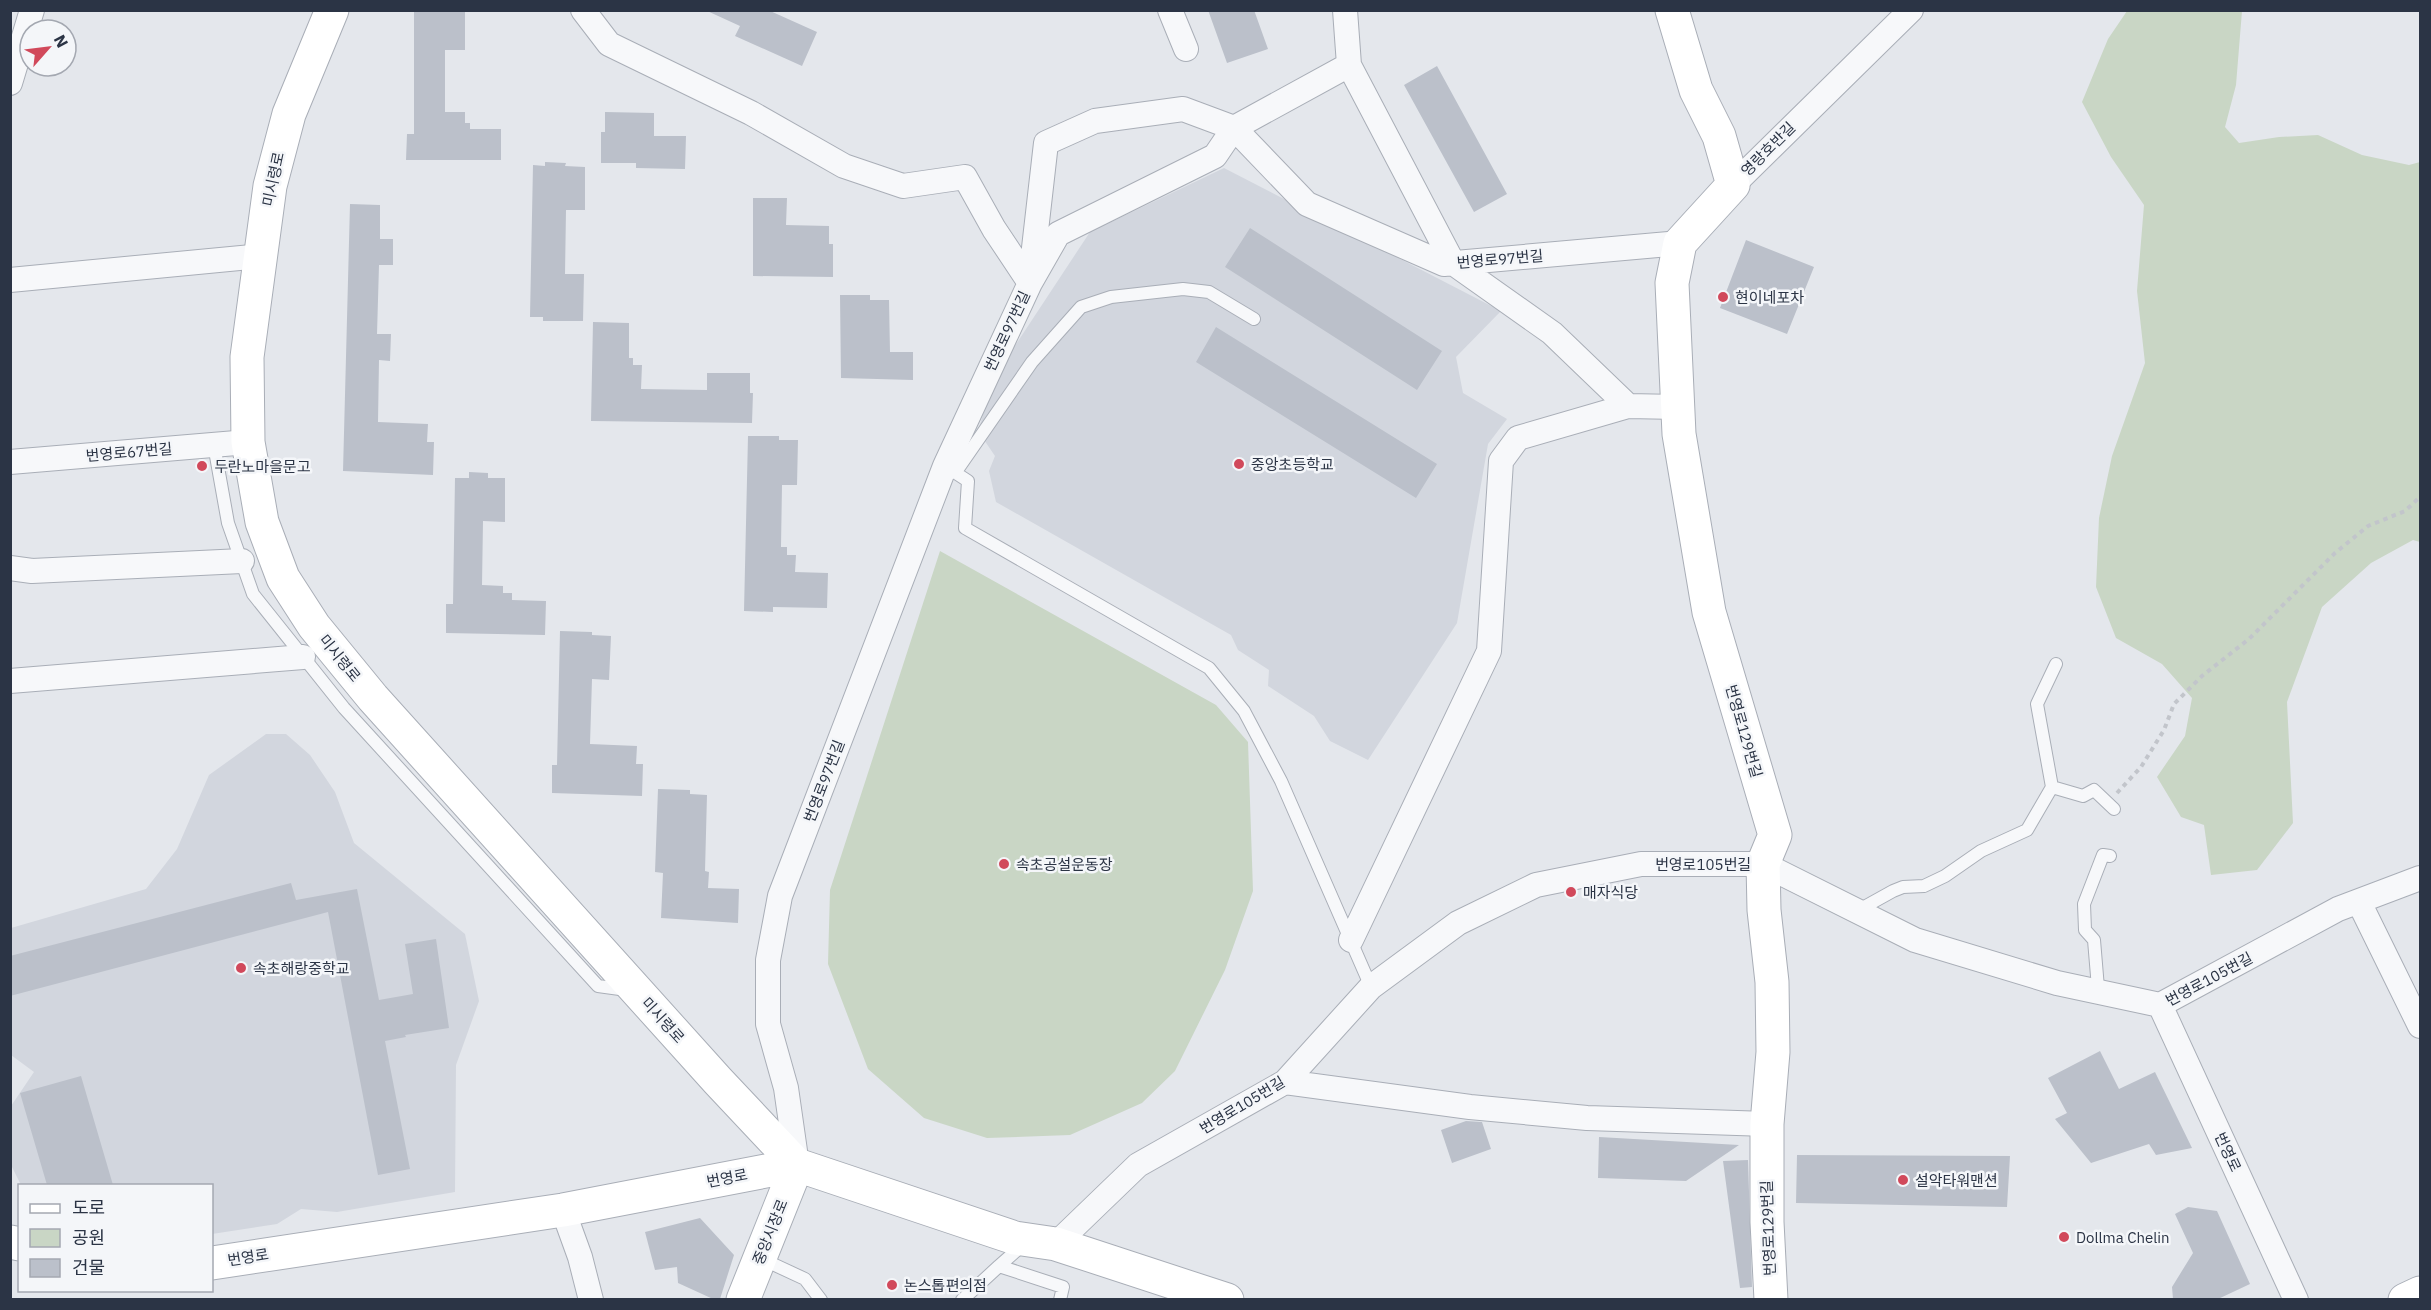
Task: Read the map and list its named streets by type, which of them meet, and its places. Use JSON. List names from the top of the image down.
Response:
{
  "streets": {
    "street": [
      "영랑호반길",
      "미시령로",
      "번영로97번길",
      "번영로67번길",
      "번영로129번길",
      "번영로105번길",
      "번영로",
      "중앙시장로"
    ]
  },
  "crossings": [
    ["미시령로", "번영로97번길"],
    ["미시령로", "번영로67번길"],
    ["미시령로", "번영로"],
    ["미시령로", "중앙시장로"],
    ["번영로97번길", "번영로129번길"],
    ["번영로97번길", "번영로"],
    ["번영로97번길", "중앙시장로"],
    ["번영로129번길", "번영로105번길"],
    ["번영로105번길", "번영로"],
    ["번영로", "중앙시장로"]
  ],
  "places": [
    "현이네포차",
    "중앙초등학교",
    "두란노마을문고",
    "속초공설운동장",
    "매자식당",
    "속초해랑중학교",
    "설악타워맨션",
    "Dollma Chelin",
    "논스톱편의점"
  ],
  "legend": ["도로", "공원", "건물"],
  "north": "top right"
}
